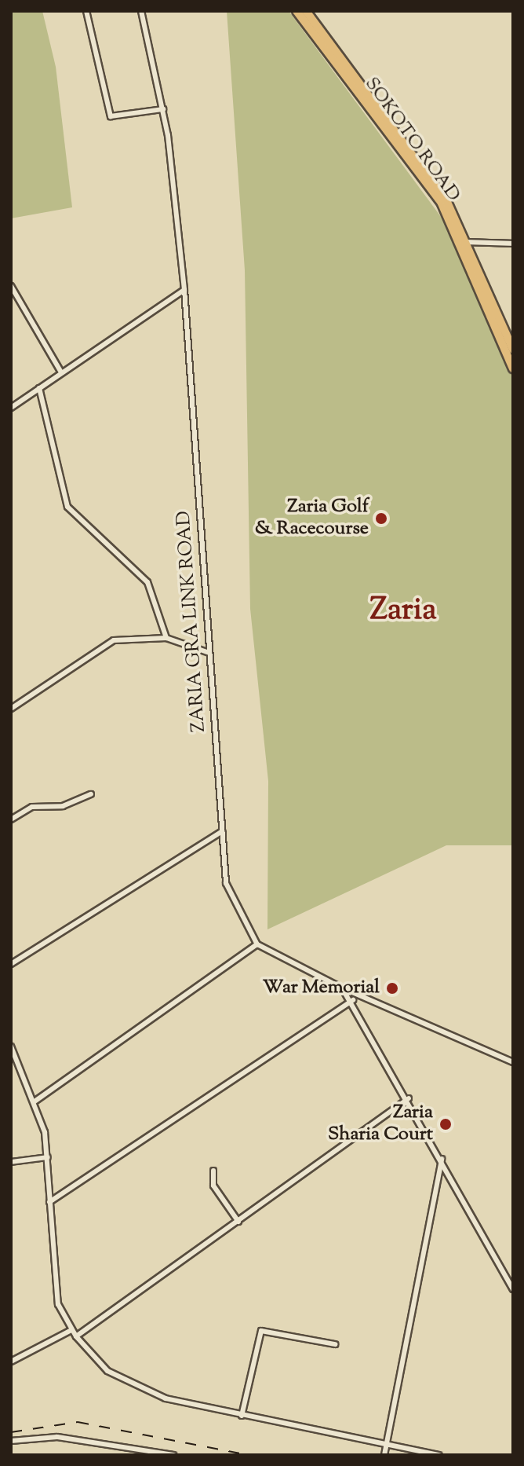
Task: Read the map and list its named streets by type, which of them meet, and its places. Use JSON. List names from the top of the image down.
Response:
{
  "streets": {
    "main road": ["SOKOTO ROAD"],
    "street": ["ZARIA GRA LINK ROAD"]
  },
  "districts": ["Zaria"],
  "places": ["Zaria Golf & Racecourse", "War Memorial", "Zaria Sharia Court"]
}
